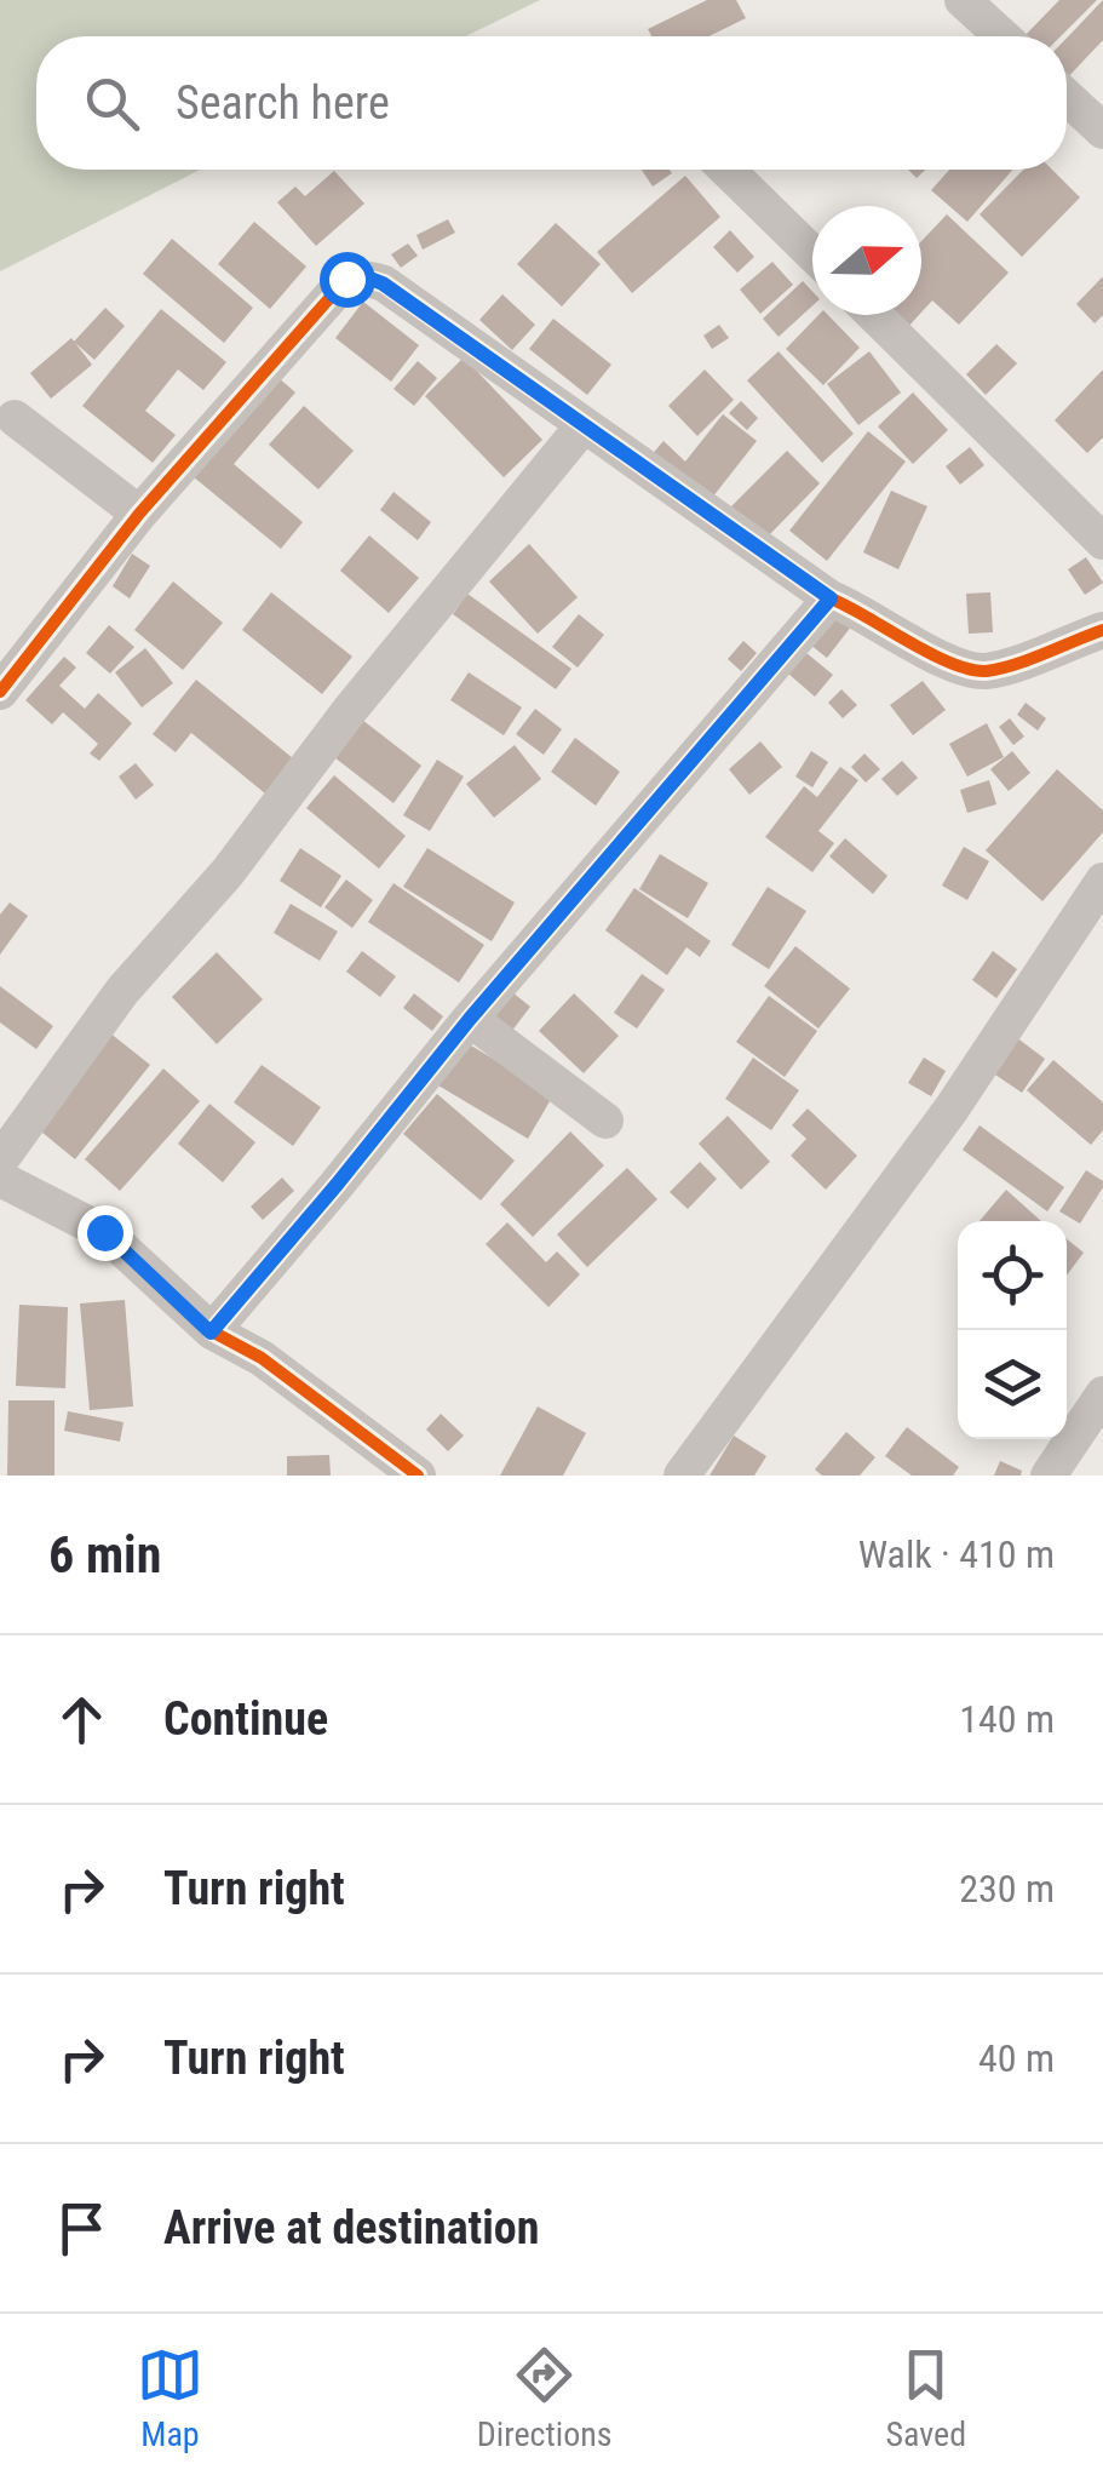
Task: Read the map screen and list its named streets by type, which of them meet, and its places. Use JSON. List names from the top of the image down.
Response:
{
  "north": "right",
  "page": {
    "search": "Search here",
    "heading": ["6 min", "Walk · 410 m"],
    "list": [
      ["Continue", "140 m"],
      ["Turn right", "230 m"],
      ["Turn right", "40 m"],
      "Arrive at destination"
    ],
    "nav": ["Map", "Directions", "Saved"]
  }
}
